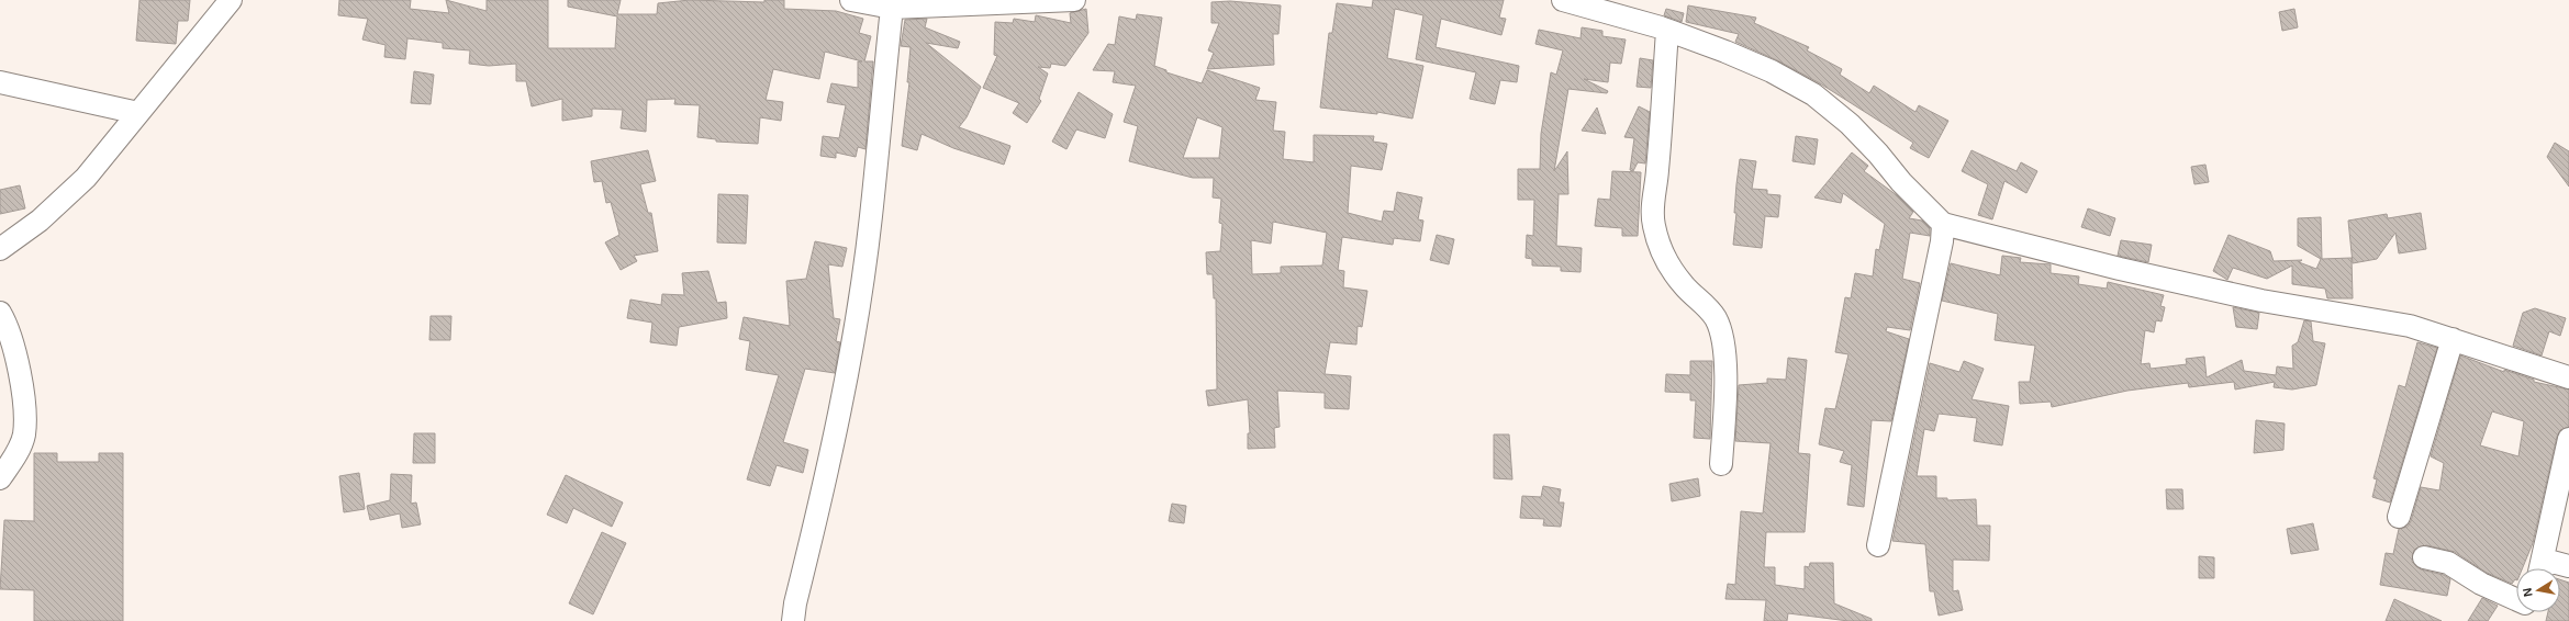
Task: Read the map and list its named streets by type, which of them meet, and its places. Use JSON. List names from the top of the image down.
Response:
{
  "north": "left"
}
